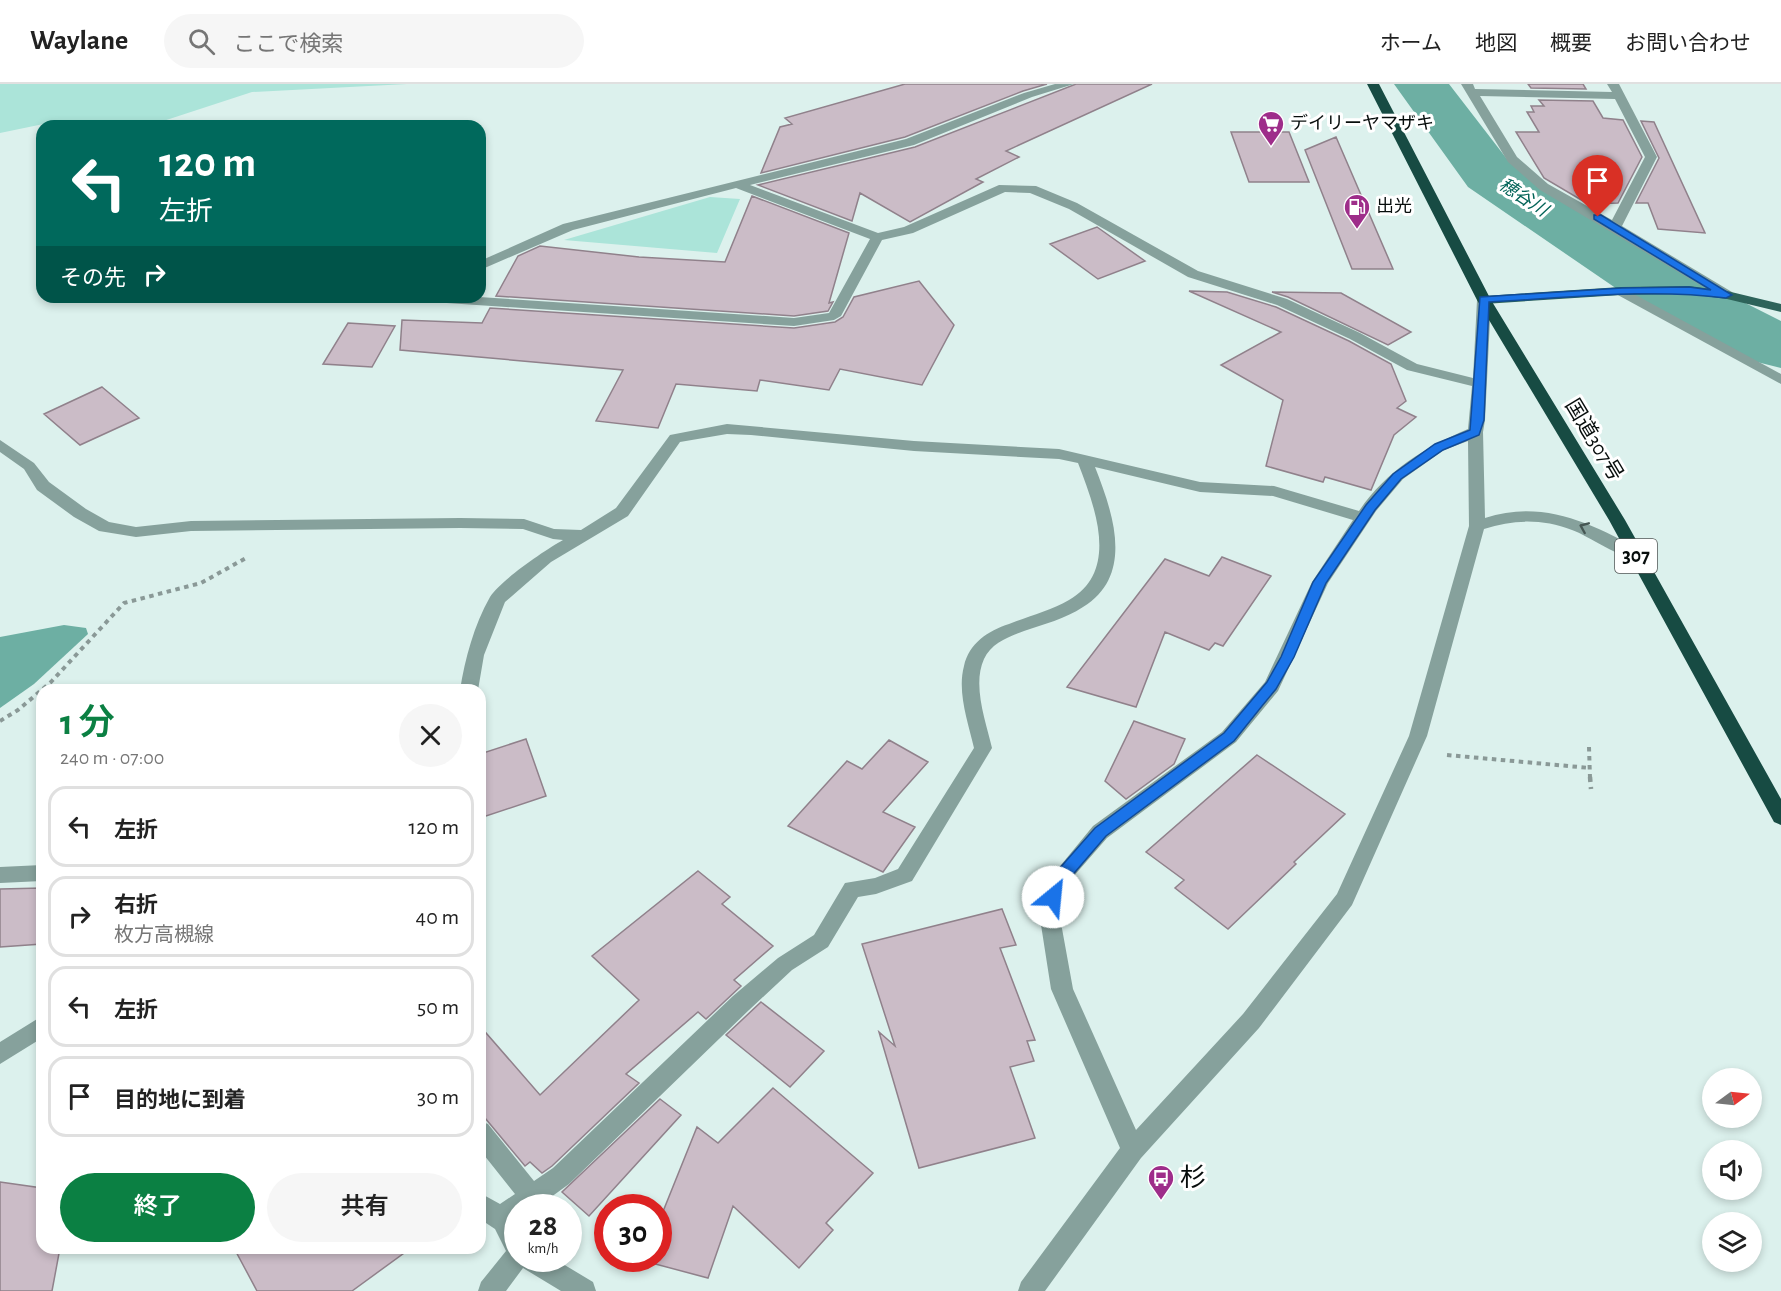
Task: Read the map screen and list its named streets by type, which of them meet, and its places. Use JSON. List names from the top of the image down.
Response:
{
  "streets": {
    "highway": ["国道307号", "307"]
  },
  "water": ["穂谷川"],
  "places": {
    "supermarket": ["デイリーヤマザキ"],
    "fuel station": ["出光"],
    "bus stop": ["杉"]
  },
  "north": "right",
  "page": {
    "header": "Waylane",
    "search": "ここで検索",
    "nav": [
      "ホーム",
      "地図",
      "概要",
      "お問い合わせ"
    ],
    "turn": ["120 m", "左折"],
    "then": "その先",
    "heading": ["1 分", "240 m · 07:00"],
    "list": [
      {
        "name": "左折",
        "value": "120 m"
      },
      {
        "name": "右折",
        "note": "枚方高槻線",
        "value": "40 m"
      },
      {
        "name": "左折",
        "value": "50 m"
      },
      {
        "name": "目的地に到着",
        "value": "30 m"
      }
    ],
    "buttons": ["終了", "共有"],
    "speed": "28 km/h",
    "limit": "30"
  }
}
